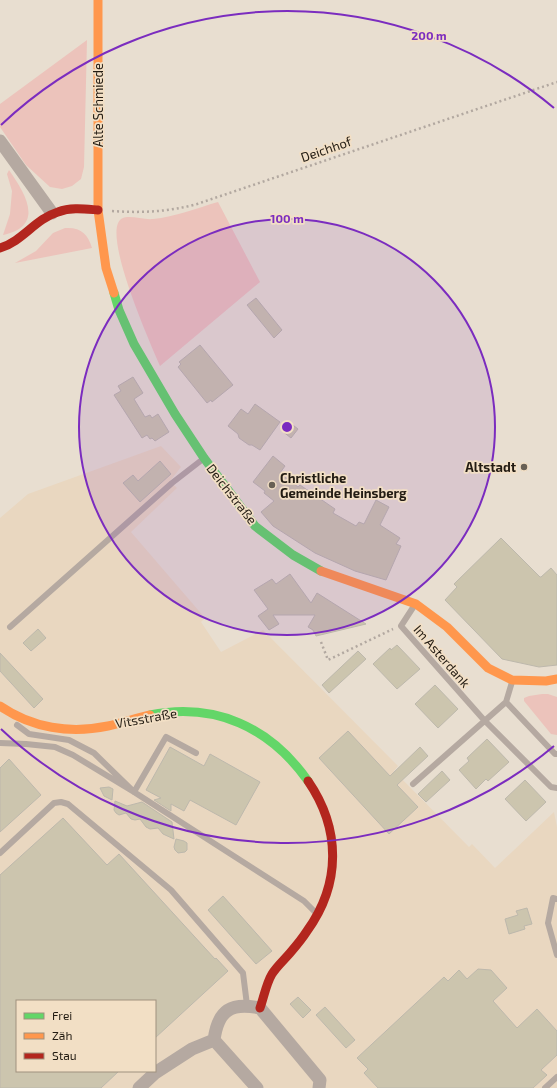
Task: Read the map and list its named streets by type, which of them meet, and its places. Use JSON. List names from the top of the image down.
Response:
{
  "streets": {
    "street": ["Alte Schmiede", "Deichstraße", "Vitsstraße"],
    "lane": ["Im Asterdank"],
    "path": ["Deichhof"]
  },
  "crossings": [
    ["Alte Schmiede", "Deichhof"],
    ["Alte Schmiede", "Deichstraße"],
    ["Deichhof", "Deichstraße"],
    ["Deichstraße", "Im Asterdank"]
  ],
  "places": ["Altstadt", "Christliche Gemeinde Heinsberg"],
  "legend": ["Frei", "Zäh", "Stau"],
  "rings": ["200 m", "100 m"]
}
